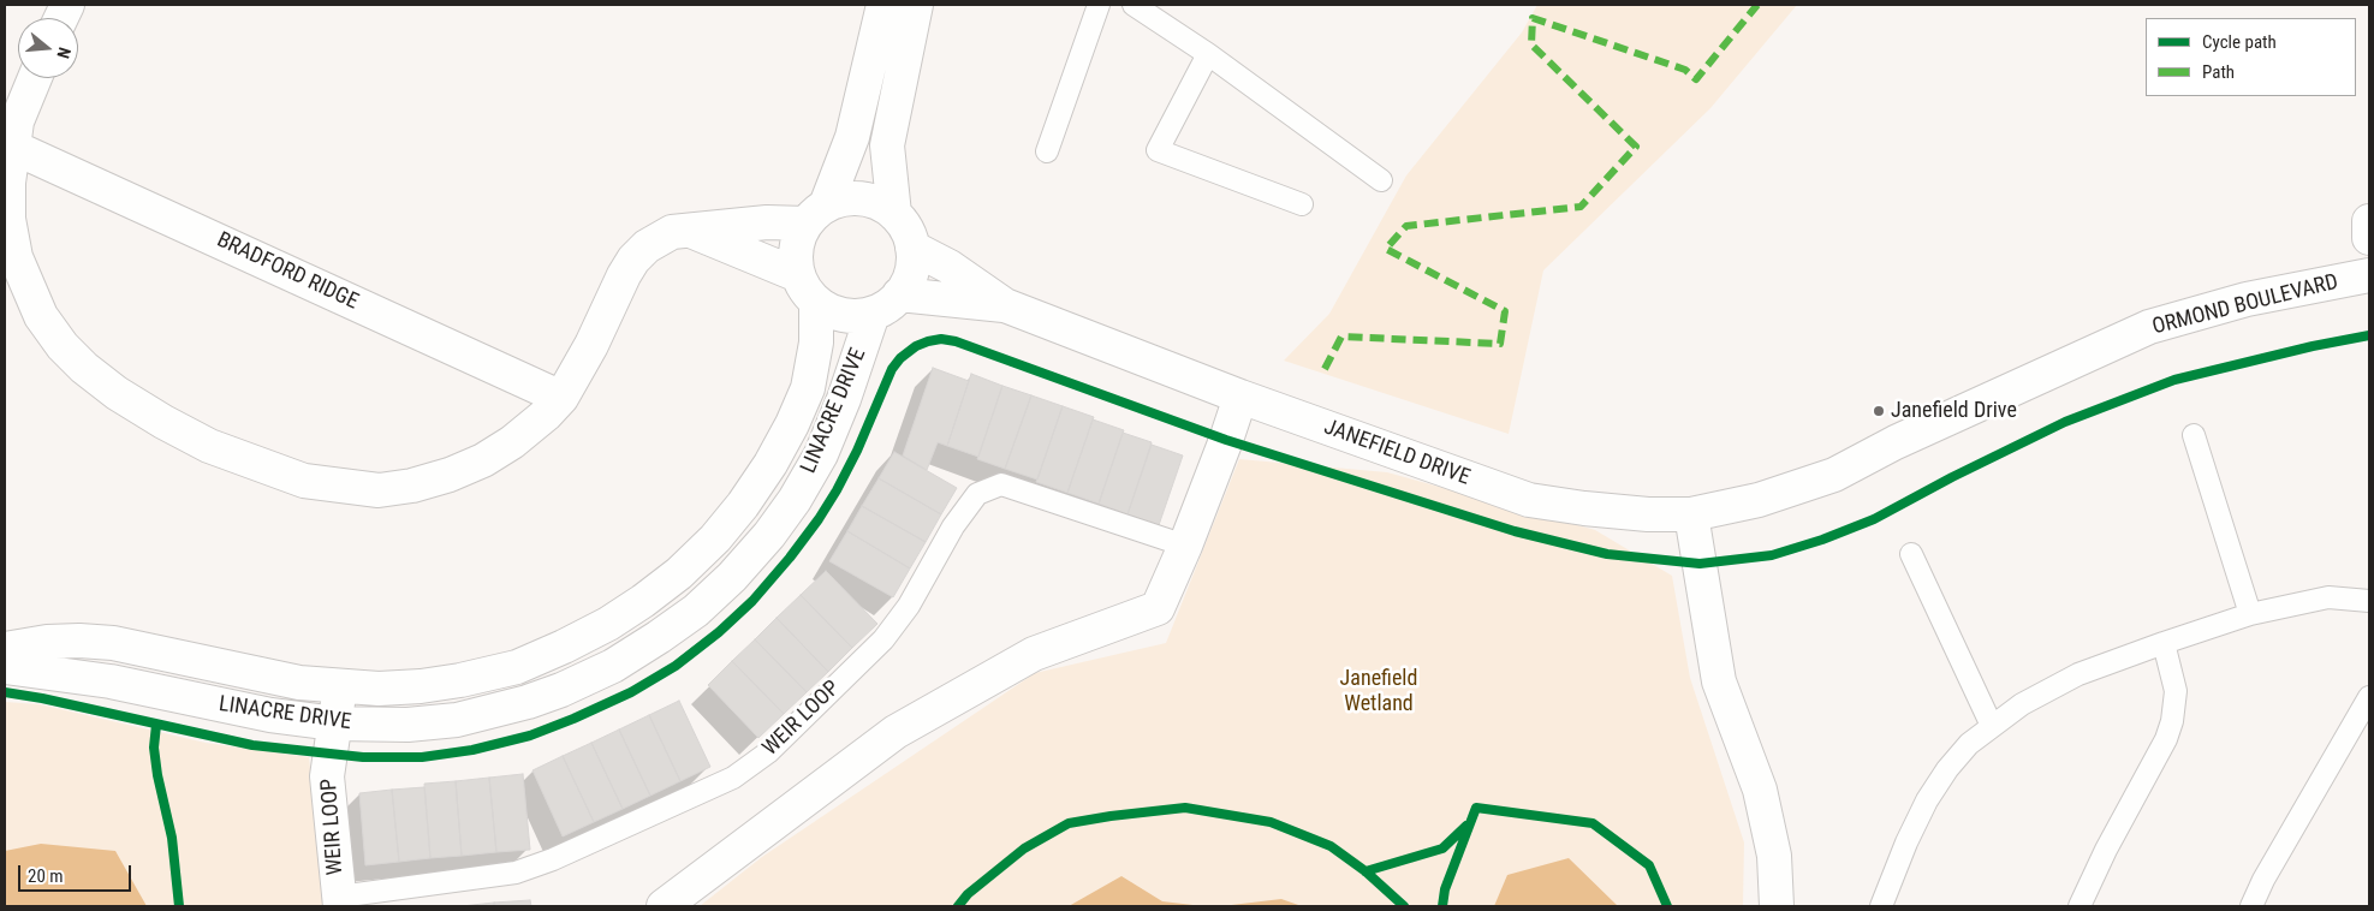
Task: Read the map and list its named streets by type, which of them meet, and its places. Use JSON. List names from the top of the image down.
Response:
{
  "streets": {
    "street": [
      "BRADFORD RIDGE",
      "ORMOND BOULEVARD",
      "LINACRE DRIVE",
      "JANEFIELD DRIVE",
      "WEIR LOOP"
    ]
  },
  "crossings": [
    ["ORMOND BOULEVARD", "JANEFIELD DRIVE"],
    ["LINACRE DRIVE", "JANEFIELD DRIVE"],
    ["LINACRE DRIVE", "WEIR LOOP"]
  ],
  "parks": ["Janefield Wetland"],
  "places": ["Janefield Drive"],
  "legend": ["Cycle path", "Path"],
  "scale_bar": "20 m",
  "north": "right"
}
